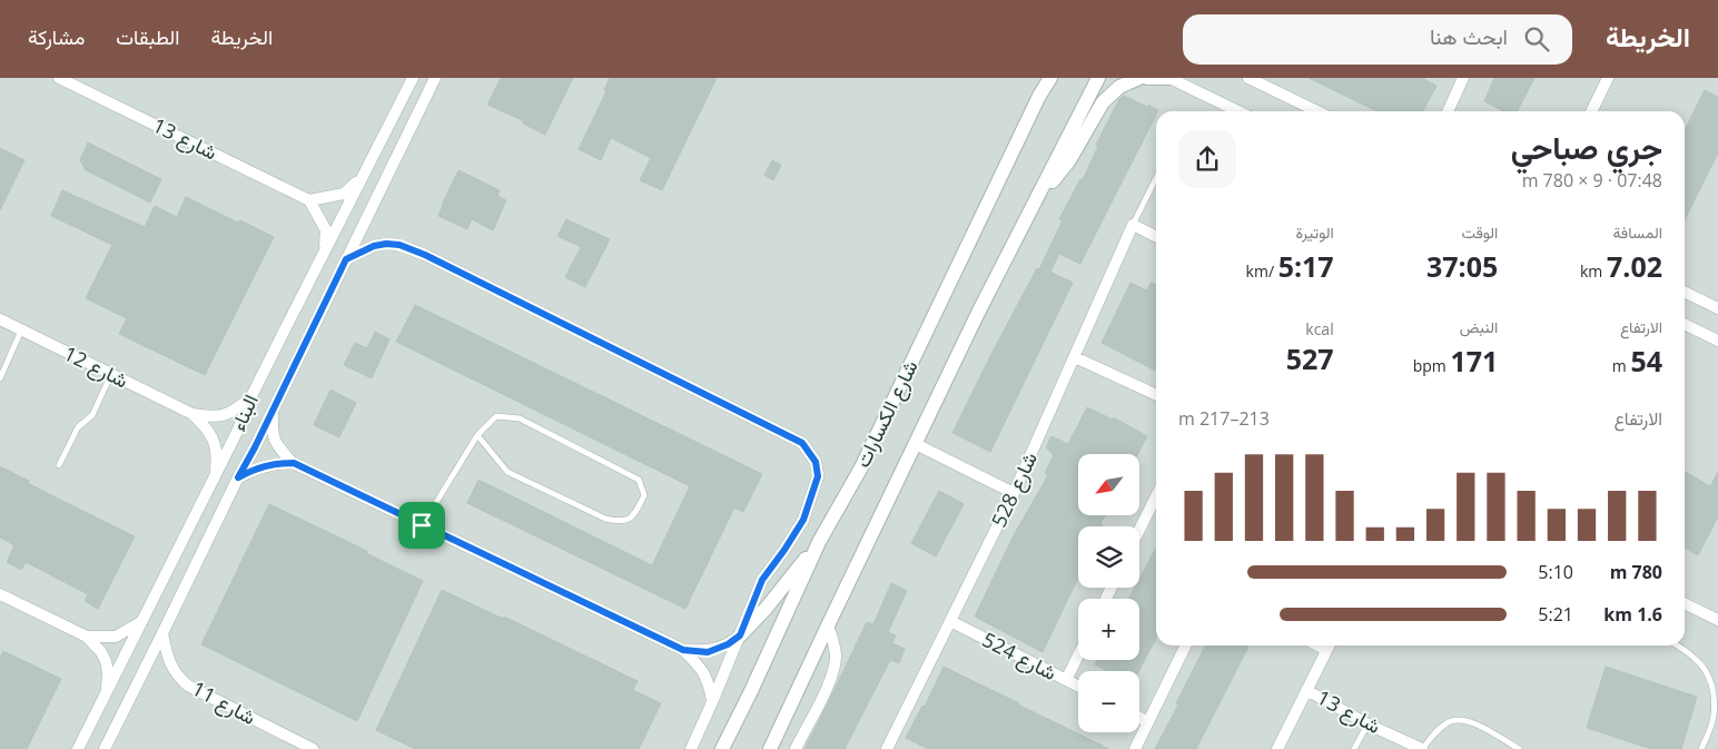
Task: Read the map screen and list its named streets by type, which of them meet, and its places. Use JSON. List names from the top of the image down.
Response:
{
  "streets": {
    "street": [
      "شارع 13",
      "شارع 12",
      "البناء",
      "شارع الكسارات",
      "شارع 528",
      "شارع 524",
      "شارع 11"
    ]
  },
  "crossings": [
    ["شارع 12", "البناء"],
    ["البناء", "شارع 11"],
    ["شارع 528", "شارع 524"]
  ],
  "north": "bottom left",
  "page": {
    "header": "الخريطة",
    "search": "ابحث هنا",
    "nav": ["الخريطة", "الطبقات", "مشاركة"],
    "heading": ["جري صباحي", "07:48 · 9 × 780 m"],
    "stats": [
      ["المسافة", "7.02 km"],
      ["الوقت", "37:05"],
      ["الوتيرة", "5:17 /km"],
      ["الارتفاع", "54 m"],
      ["النبض", "171 bpm"],
      ["kcal", "527"]
    ],
    "chart": ["الارتفاع", "213–217 m"],
    "map_buttons": ["+", "−"],
    "list": [
      {
        "name": "780 m",
        "note": "5:10"
      },
      {
        "name": "1.6 km",
        "note": "5:21"
      }
    ]
  }
}
